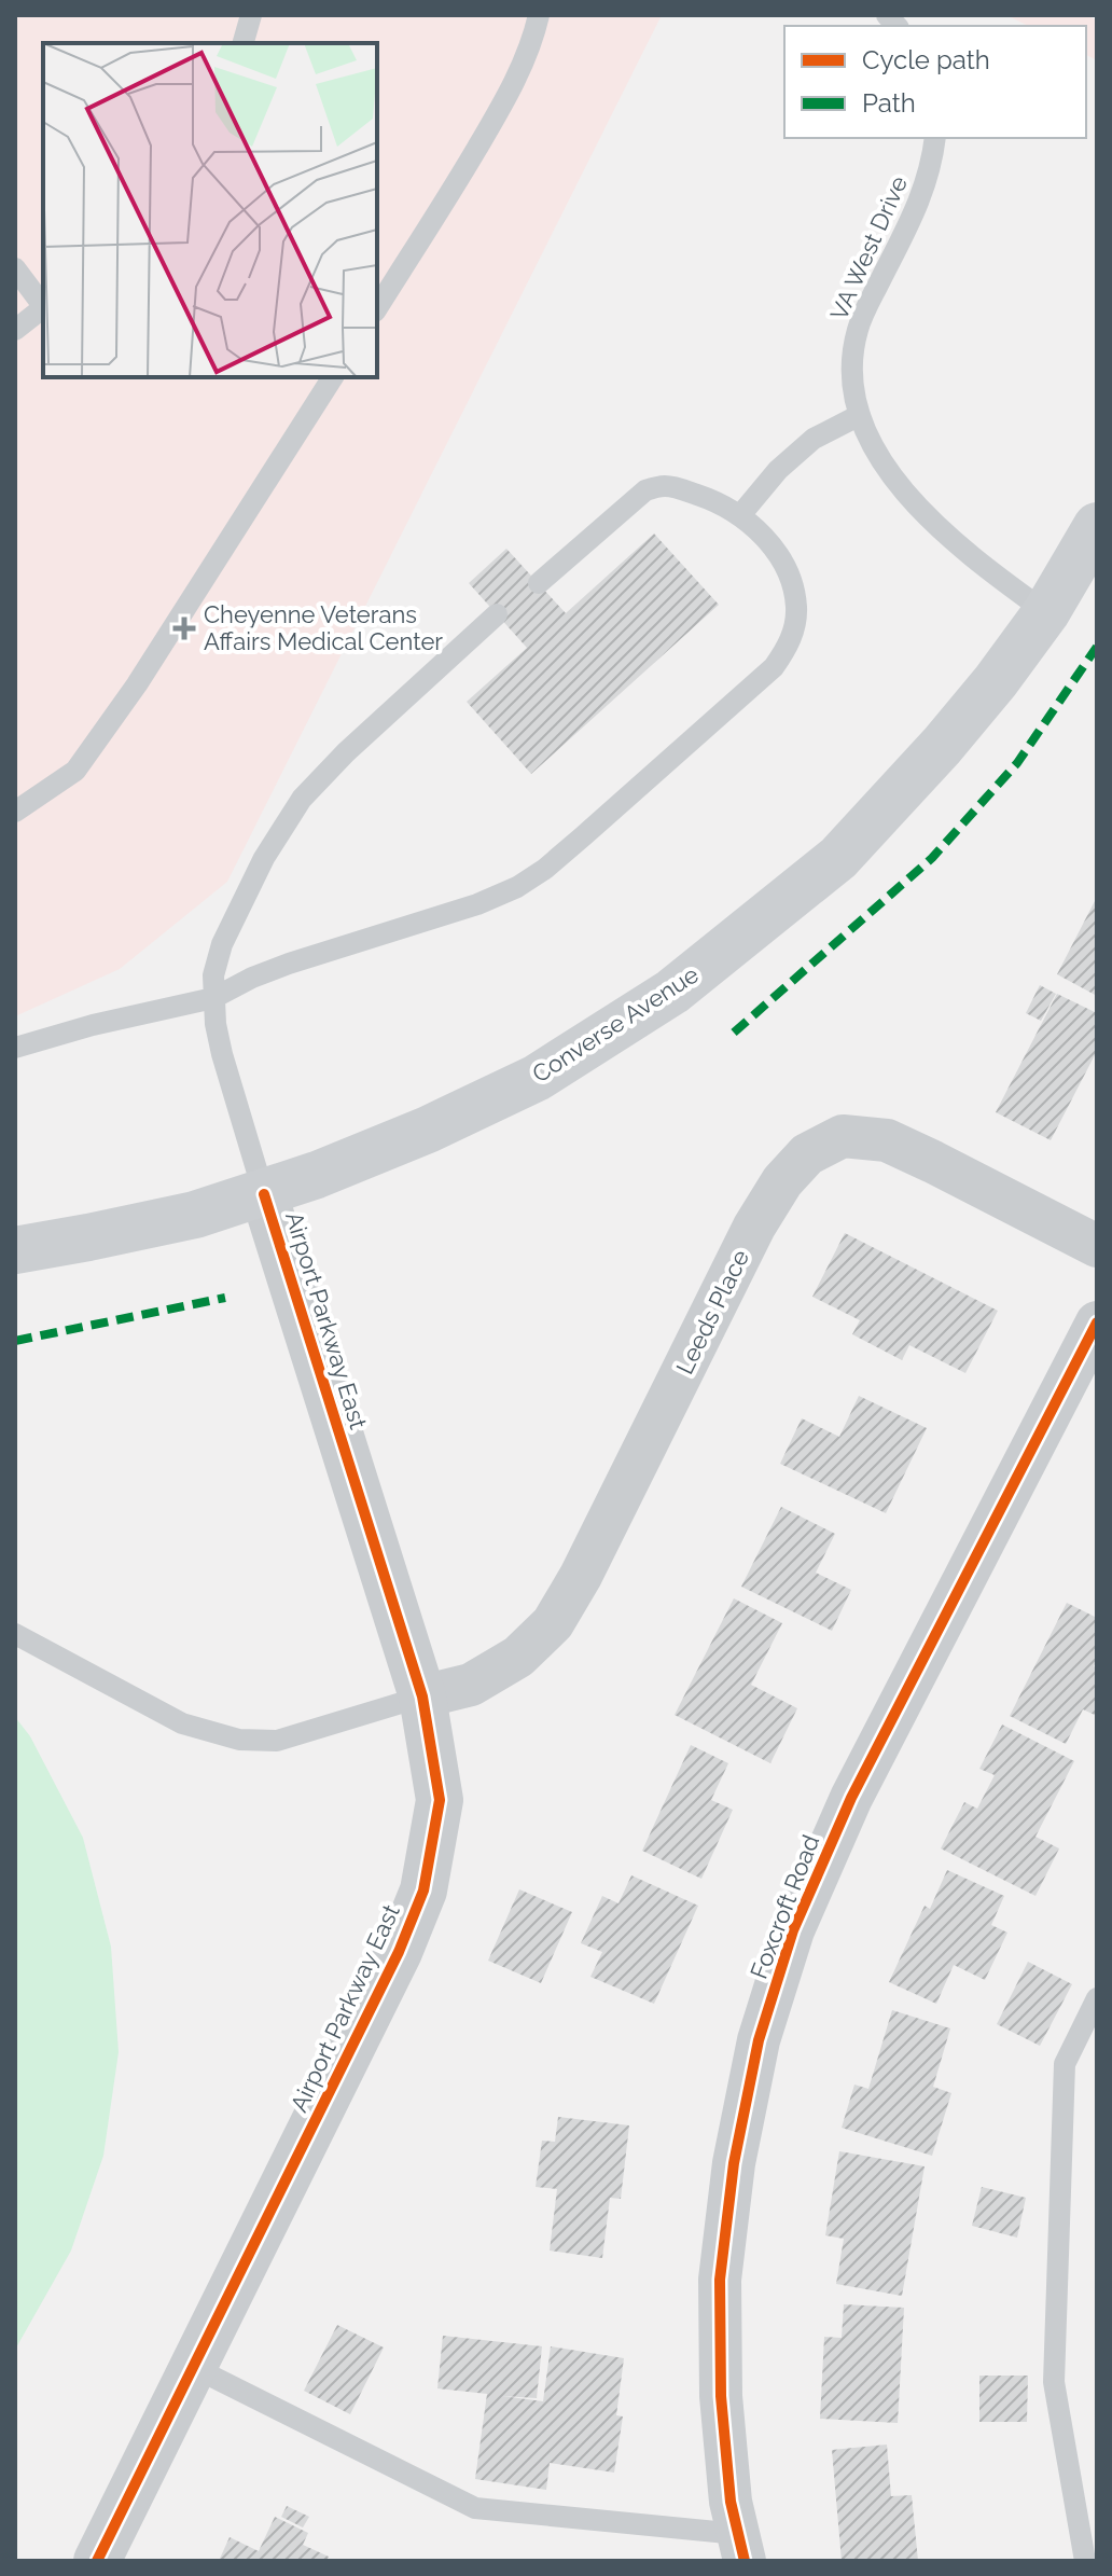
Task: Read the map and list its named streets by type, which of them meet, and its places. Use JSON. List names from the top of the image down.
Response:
{
  "streets": {
    "main road": ["Converse Avenue"],
    "street": ["Leeds Place", "Airport Parkway East", "Foxcroft Road"],
    "lane": ["VA West Drive"]
  },
  "crossings": [
    ["VA West Drive", "Converse Avenue"],
    ["Converse Avenue", "Airport Parkway East"],
    ["Leeds Place", "Airport Parkway East"]
  ],
  "places": {
    "health": ["Cheyenne Veterans Affairs Medical Center"]
  },
  "legend": ["Cycle path", "Path"]
}
